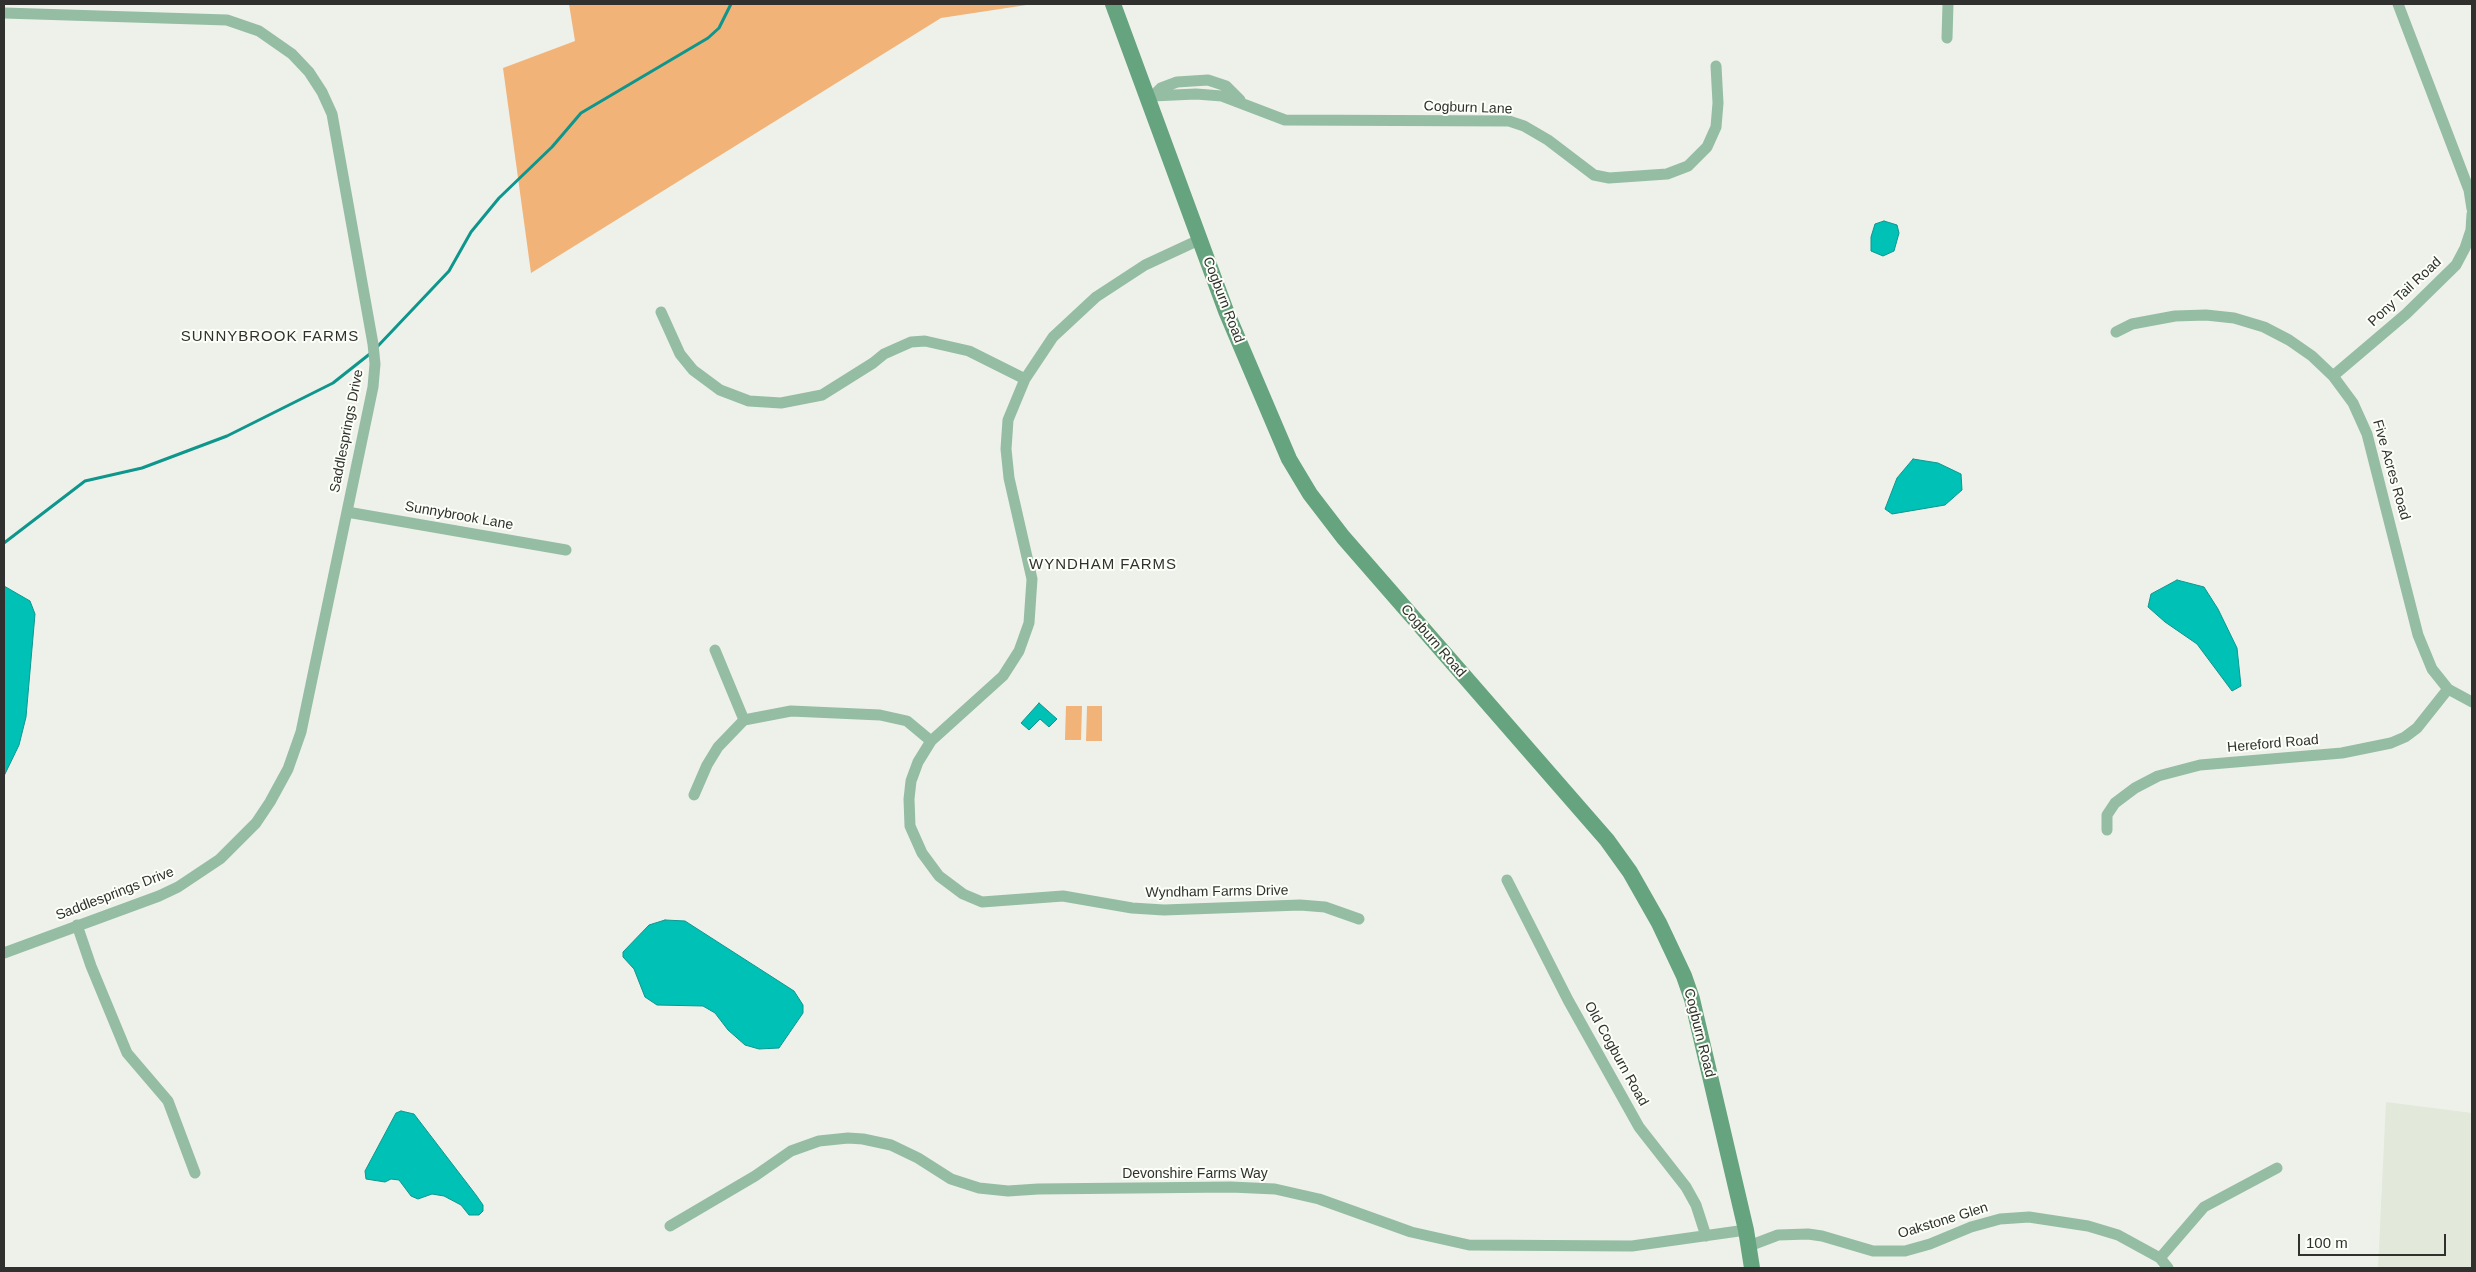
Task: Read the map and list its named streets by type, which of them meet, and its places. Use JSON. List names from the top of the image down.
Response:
{
  "streets": {
    "street": [
      "Cogburn Lane",
      "Pony Tail Road",
      "Cogburn Road",
      "Saddlesprings Drive",
      "Five Acres Road",
      "Sunnybrook Lane",
      "Hereford Road",
      "Wyndham Farms Drive",
      "Old Cogburn Road",
      "Devonshire Farms Way",
      "Oakstone Glen"
    ]
  },
  "crossings": [
    ["Cogburn Lane", "Cogburn Road"],
    ["Pony Tail Road", "Five Acres Road"],
    ["Cogburn Road", "Wyndham Farms Drive"],
    ["Cogburn Road", "Devonshire Farms Way"],
    ["Cogburn Road", "Oakstone Glen"],
    ["Saddlesprings Drive", "Sunnybrook Lane"],
    ["Five Acres Road", "Hereford Road"],
    ["Old Cogburn Road", "Devonshire Farms Way"],
    ["Devonshire Farms Way", "Oakstone Glen"]
  ],
  "districts": ["SUNNYBROOK FARMS", "WYNDHAM FARMS"],
  "scale_bar": "100 m"
}
